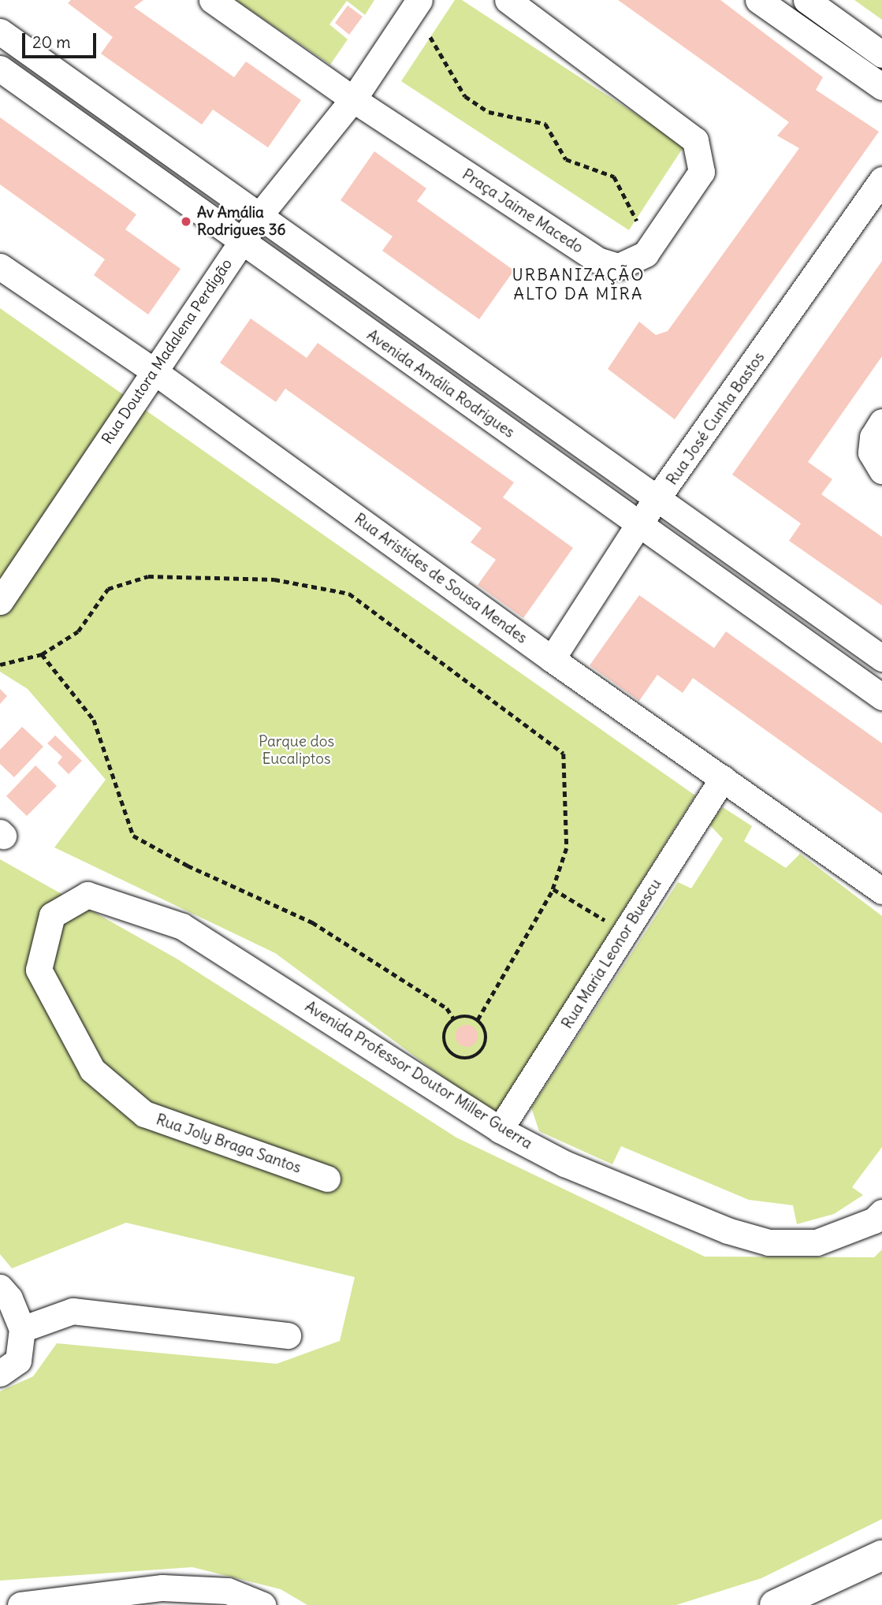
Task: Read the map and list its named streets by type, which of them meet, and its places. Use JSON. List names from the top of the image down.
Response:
{
  "streets": {
    "street": [
      "Praça Jaime Macedo",
      "Rua Doutora Madalena Perdigão",
      "Avenida Amália Rodrigues",
      "Rua José Cunha Bastos",
      "Rua Aristides de Sousa Mendes",
      "Rua Maria Leonor Buescu",
      "Avenida Professor Doutor Miller Guerra",
      "Rua Joly Braga Santos"
    ]
  },
  "crossings": [
    ["Praça Jaime Macedo", "Rua Doutora Madalena Perdigão"],
    ["Rua Doutora Madalena Perdigão", "Avenida Amália Rodrigues"],
    ["Rua Doutora Madalena Perdigão", "Rua Aristides de Sousa Mendes"],
    ["Avenida Amália Rodrigues", "Rua José Cunha Bastos"],
    ["Rua José Cunha Bastos", "Rua Aristides de Sousa Mendes"],
    ["Rua Aristides de Sousa Mendes", "Rua Maria Leonor Buescu"],
    ["Rua Maria Leonor Buescu", "Avenida Professor Doutor Miller Guerra"],
    ["Avenida Professor Doutor Miller Guerra", "Rua Joly Braga Santos"]
  ],
  "districts": ["URBANIZAÇÃO ALTO DA MIRA"],
  "parks": ["Parque dos Eucaliptos"],
  "places": ["Av Amália Rodrigues 36"],
  "scale_bar": "20 m"
}
